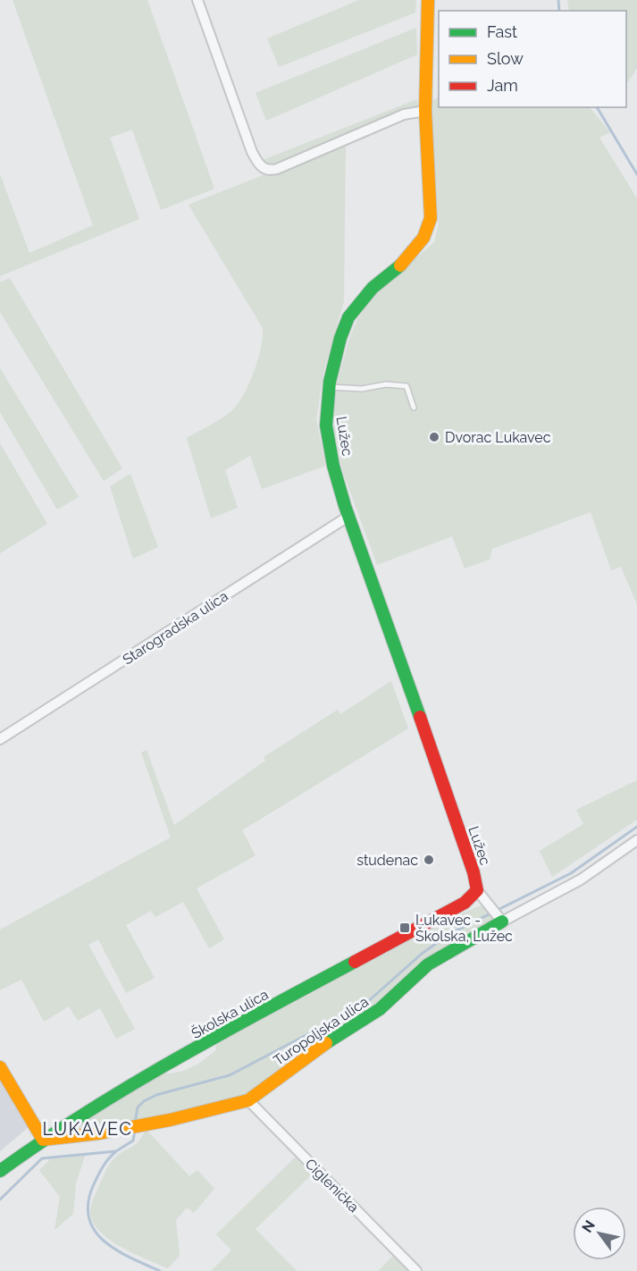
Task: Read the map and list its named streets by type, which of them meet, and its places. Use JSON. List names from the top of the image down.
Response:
{
  "streets": {
    "street": [
      "Lužec",
      "Starogradska ulica",
      "Školska ulica",
      "Turopoljska ulica",
      "Ciglenička"
    ]
  },
  "crossings": [
    ["Lužec", "Starogradska ulica"],
    ["Lužec", "Školska ulica"],
    ["Školska ulica", "Turopoljska ulica"],
    ["Turopoljska ulica", "Ciglenička"]
  ],
  "districts": ["LUKAVEC"],
  "places": {
    "other": ["Dvorac Lukavec", "studenac"],
    "transit": ["Lukavec - Školska, Lužec"]
  },
  "legend": ["Fast", "Slow", "Jam"],
  "north": "top left"
}
